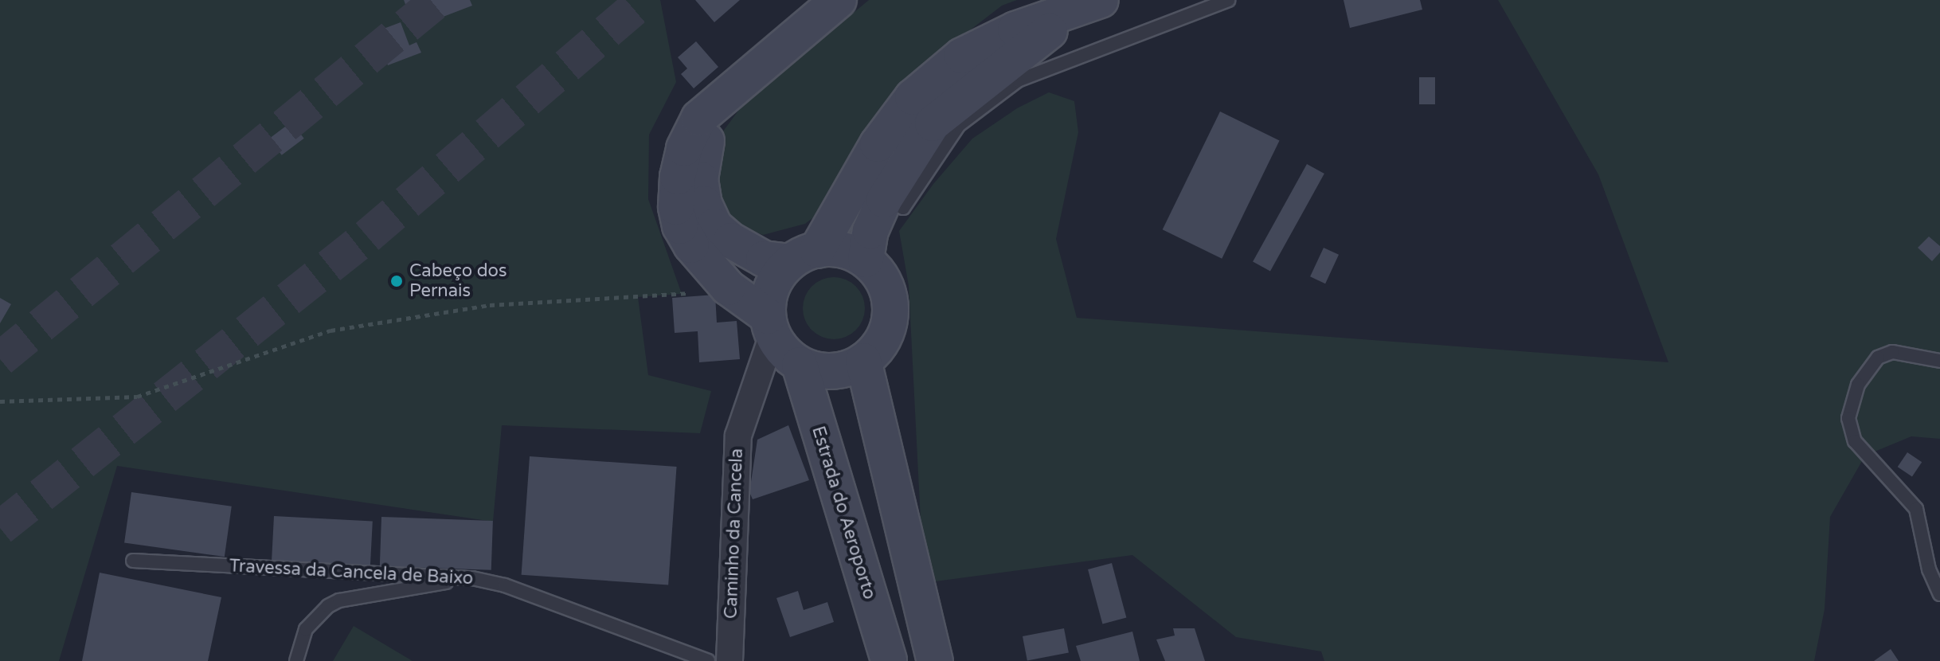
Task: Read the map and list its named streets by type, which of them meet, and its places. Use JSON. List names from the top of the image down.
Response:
{
  "streets": {
    "main road": ["Estrada do Aeroporto"],
    "street": ["Caminho da Cancela"],
    "lane": ["Travessa da Cancela de Baixo"]
  },
  "crossings": [
    ["Estrada do Aeroporto", "Caminho da Cancela"]
  ],
  "places": ["Cabeço dos Pernais"]
}
